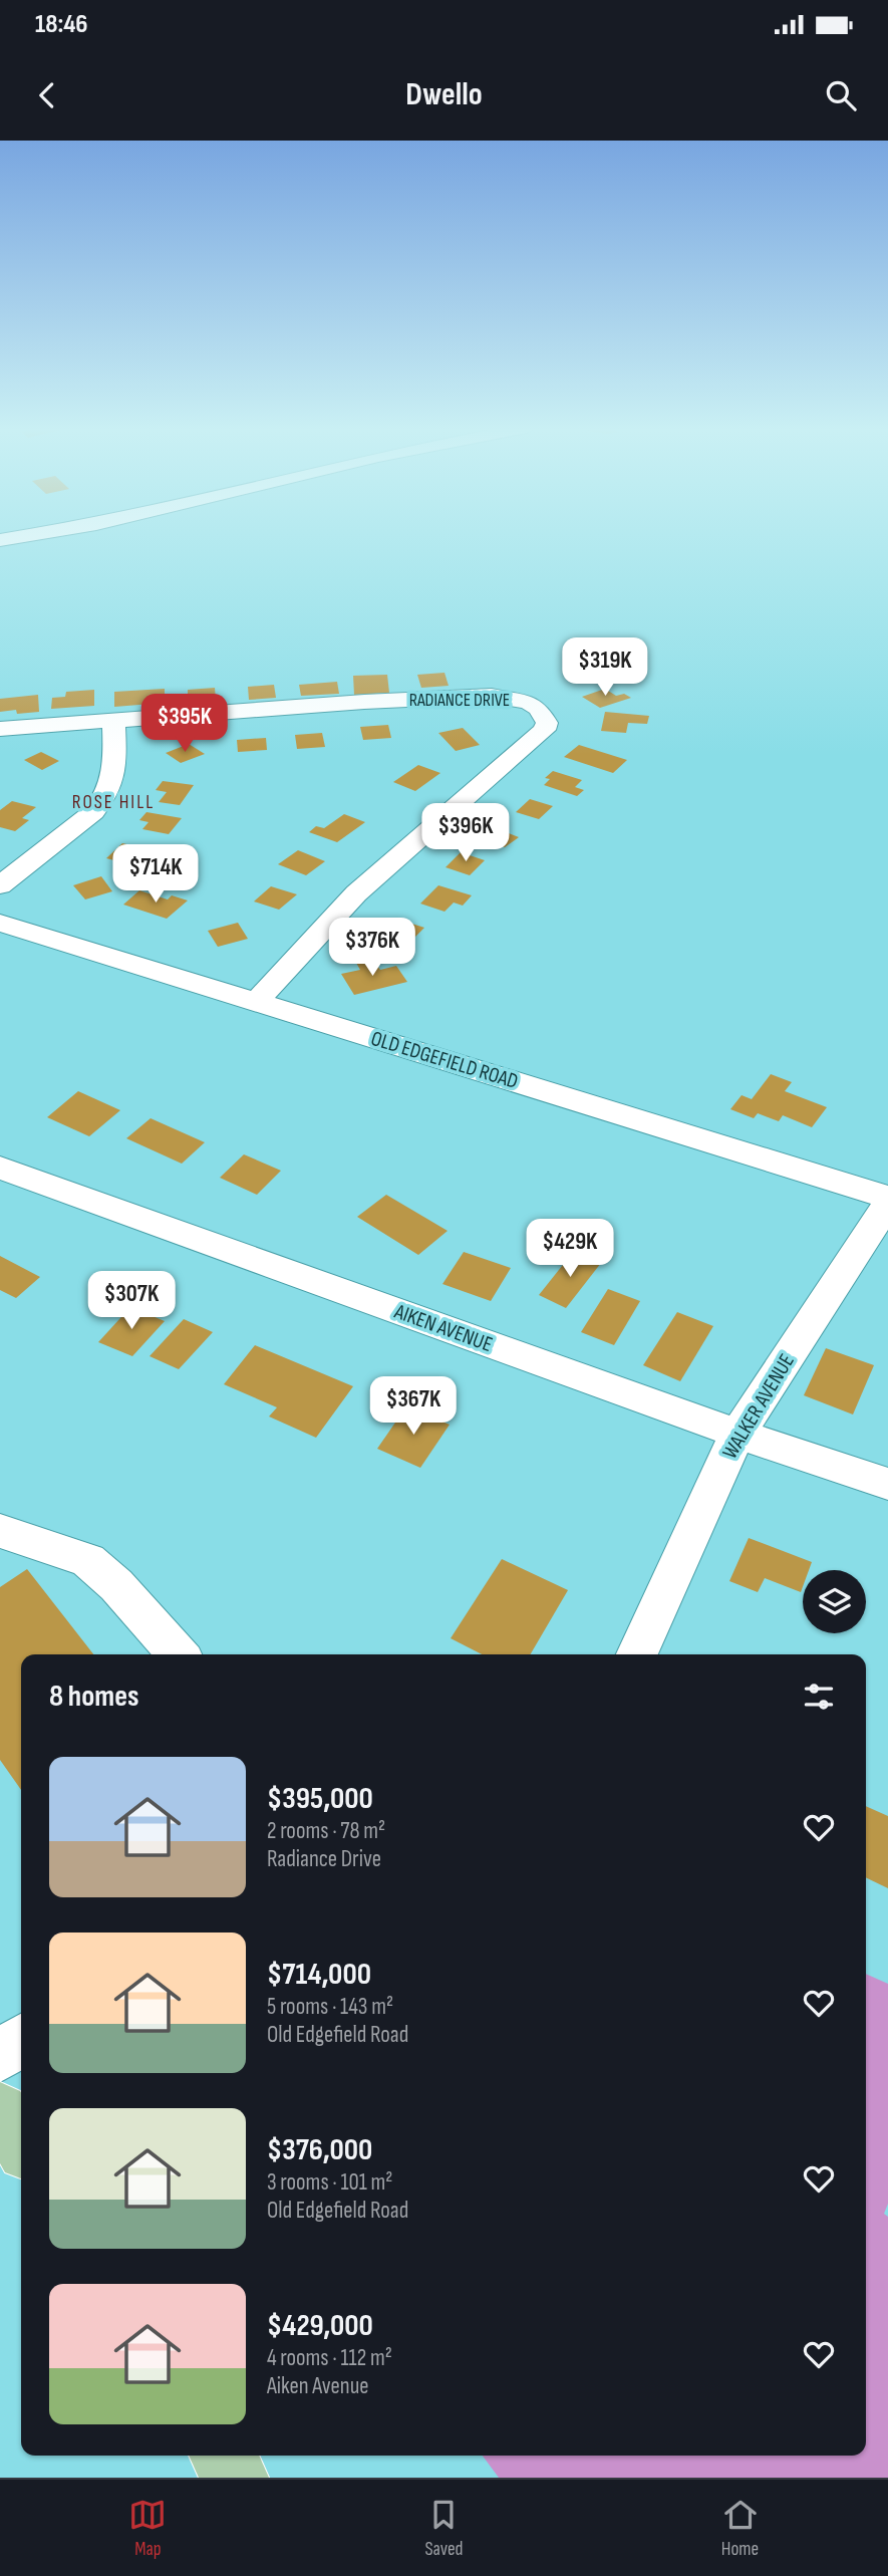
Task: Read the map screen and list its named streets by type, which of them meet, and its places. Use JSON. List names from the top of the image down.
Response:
{
  "streets": {
    "street": [
      "RADIANCE DRIVE",
      "OLD EDGEFIELD ROAD",
      "AIKEN AVENUE",
      "WALKER AVENUE"
    ]
  },
  "crossings": [
    ["RADIANCE DRIVE", "OLD EDGEFIELD ROAD"],
    ["AIKEN AVENUE", "WALKER AVENUE"]
  ],
  "districts": ["ROSE HILL"],
  "page": {
    "status": "18:46",
    "header": "Dwello",
    "price": [
      "$319K",
      "$395K",
      "$396K",
      "$714K",
      "$376K",
      "$429K",
      "$307K",
      "$367K"
    ],
    "heading": "8 homes",
    "list": [
      {
        "name": "$395,000",
        "note": "2 rooms · 78 m² · Radiance Drive"
      },
      {
        "name": "$714,000",
        "note": "5 rooms · 143 m² · Old Edgefield Road"
      },
      {
        "name": "$376,000",
        "note": "3 rooms · 101 m² · Old Edgefield Road"
      },
      {
        "name": "$429,000",
        "note": "4 rooms · 112 m² · Aiken Avenue"
      }
    ],
    "tabs": ["Map", "Saved", "Home"]
  }
}
